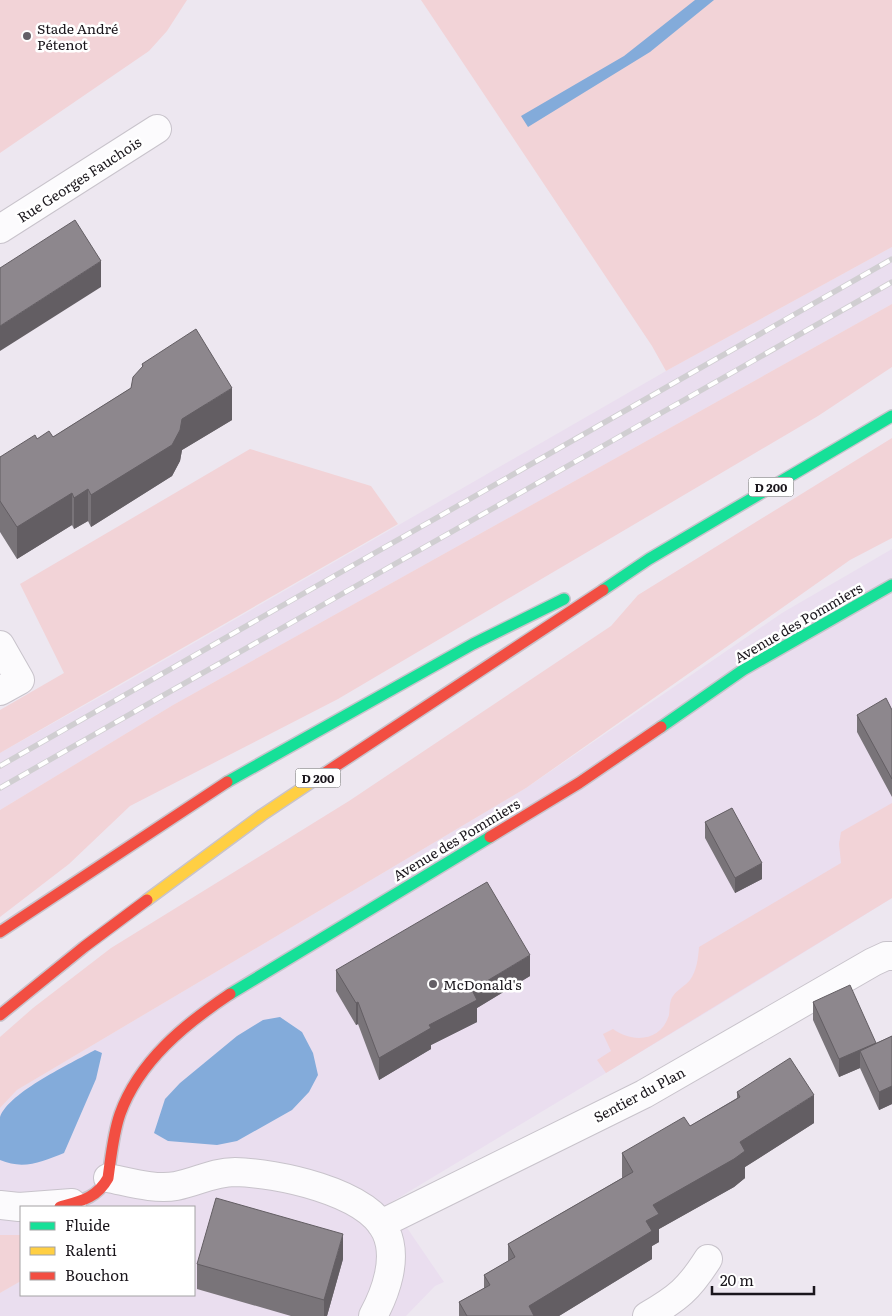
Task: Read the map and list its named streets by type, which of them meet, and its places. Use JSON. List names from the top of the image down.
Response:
{
  "streets": {
    "main road": ["D 200", "Avenue des Pommiers"],
    "street": ["Rue Georges Fauchois", "Sentier du Plan"]
  },
  "places": ["Stade André Pétenot", "McDonald's"],
  "legend": ["Fluide", "Ralenti", "Bouchon"],
  "scale_bar": "20 m"
}
